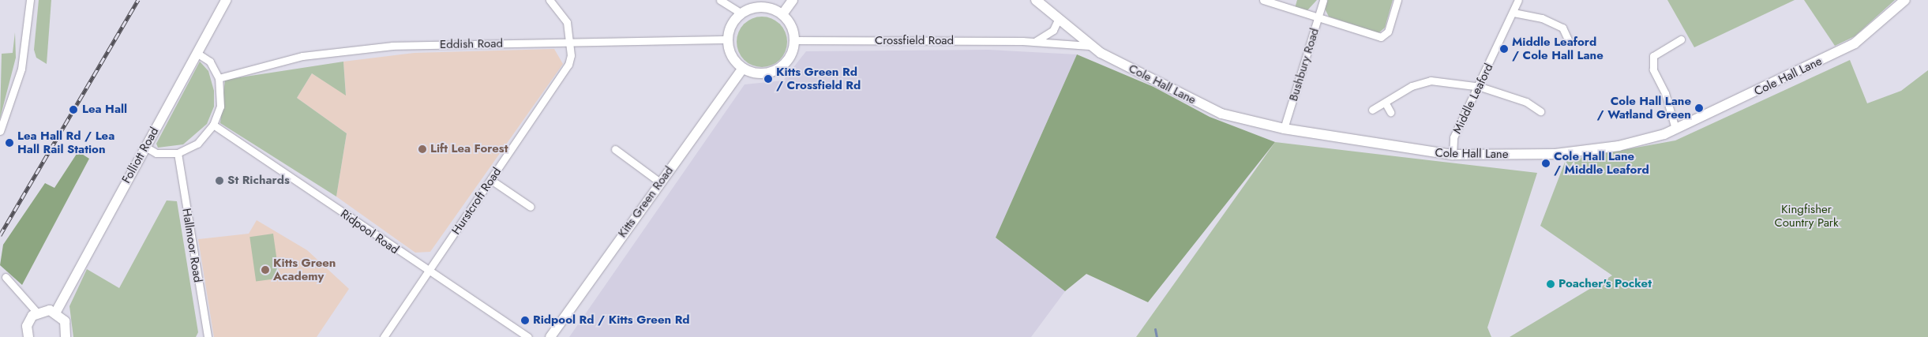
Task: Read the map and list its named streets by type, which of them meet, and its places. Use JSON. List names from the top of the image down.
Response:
{
  "streets": {
    "street": [
      "Crossfield Road",
      "Eddish Road",
      "Bushbury Road",
      "Cole Hall Lane",
      "Middle Leaford",
      "Folliott Road",
      "Hurstcroft Road",
      "Kitts Green Road",
      "Ridpool Road",
      "Hallmoor Road"
    ]
  },
  "crossings": [
    ["Crossfield Road", "Eddish Road"],
    ["Crossfield Road", "Cole Hall Lane"],
    ["Crossfield Road", "Kitts Green Road"],
    ["Eddish Road", "Hurstcroft Road"],
    ["Eddish Road", "Kitts Green Road"],
    ["Bushbury Road", "Cole Hall Lane"],
    ["Cole Hall Lane", "Middle Leaford"],
    ["Hurstcroft Road", "Ridpool Road"]
  ],
  "parks": ["Kingfisher Country Park"],
  "places": [
    "Middle Leaford / Cole Hall Lane",
    "Kitts Green Rd / Crossfield Rd",
    "Cole Hall Lane / Watland Green",
    "Lea Hall",
    "Lea Hall Rd / Lea Hall Rail Station",
    "Lift Lea Forest",
    "Cole Hall Lane / Middle Leaford",
    "St Richards",
    "Kitts Green Academy",
    "Poacher's Pocket",
    "Ridpool Rd / Kitts Green Rd"
  ]
}
